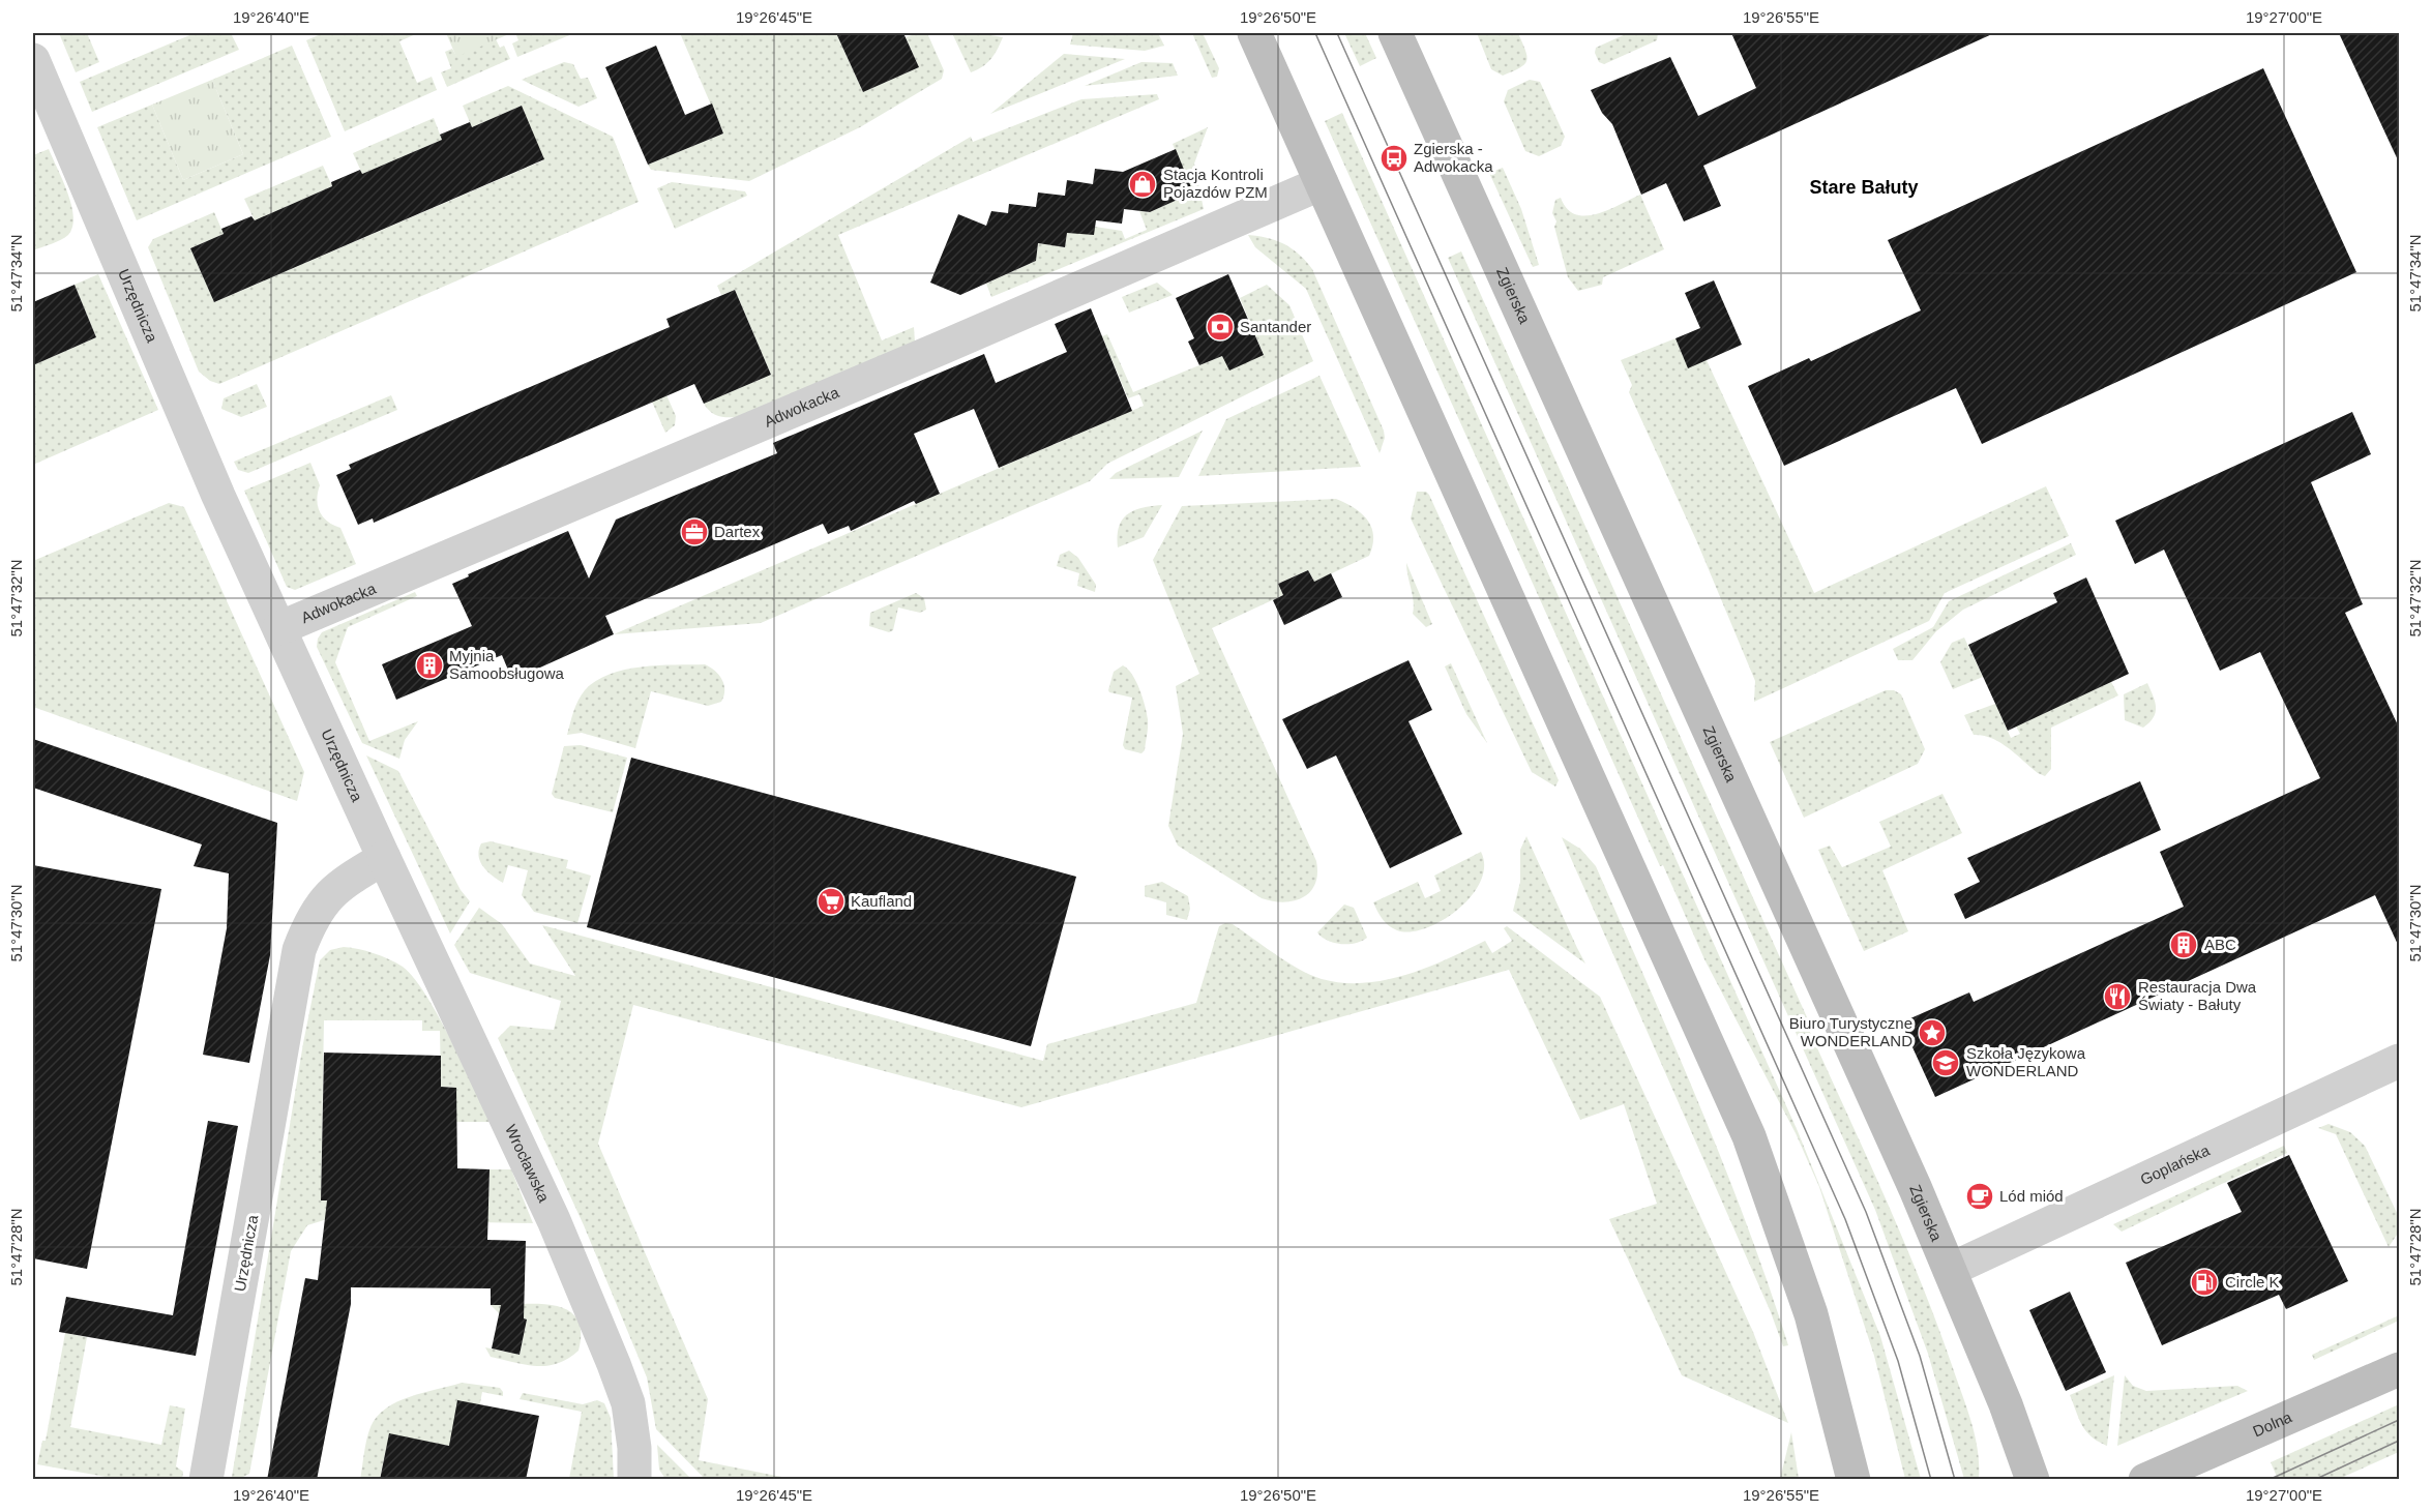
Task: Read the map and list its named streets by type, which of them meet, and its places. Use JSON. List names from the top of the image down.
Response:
{
  "streets": {
    "main road": ["Zgierska", "Dolna"],
    "street": [
      "Urzędnicza",
      "Adwokacka",
      "Wrocławska",
      "Goplańska"
    ]
  },
  "crossings": [
    ["Zgierska", "Goplańska"],
    ["Urzędnicza", "Adwokacka"],
    ["Urzędnicza", "Wrocławska"]
  ],
  "districts": ["Stare Bałuty"],
  "places": {
    "bus stop": ["Zgierska - Adwokacka"],
    "shop": ["Stacja Kontroli Pojazdów PZM"],
    "bank": ["Santander"],
    "office": ["Dartex"],
    "building": ["Myjnia Samoobsługowa", "ABC"],
    "supermarket": ["Kaufland"],
    "restaurant": ["Restauracja Dwa Światy - Bałuty"],
    "place": ["Biuro Turystyczne WONDERLAND"],
    "school or university": ["Szkoła Językowa WONDERLAND"],
    "cafe": ["Lód miód"],
    "fuel station": ["Circle K"]
  },
  "coordinates": [
    "19°26'40\"E",
    "19°26'45\"E",
    "19°26'50\"E",
    "19°26'55\"E",
    "19°27'00\"E",
    "51°47'34\"N",
    "51°47'32\"N",
    "51°47'30\"N",
    "51°47'28\"N"
  ]
}
